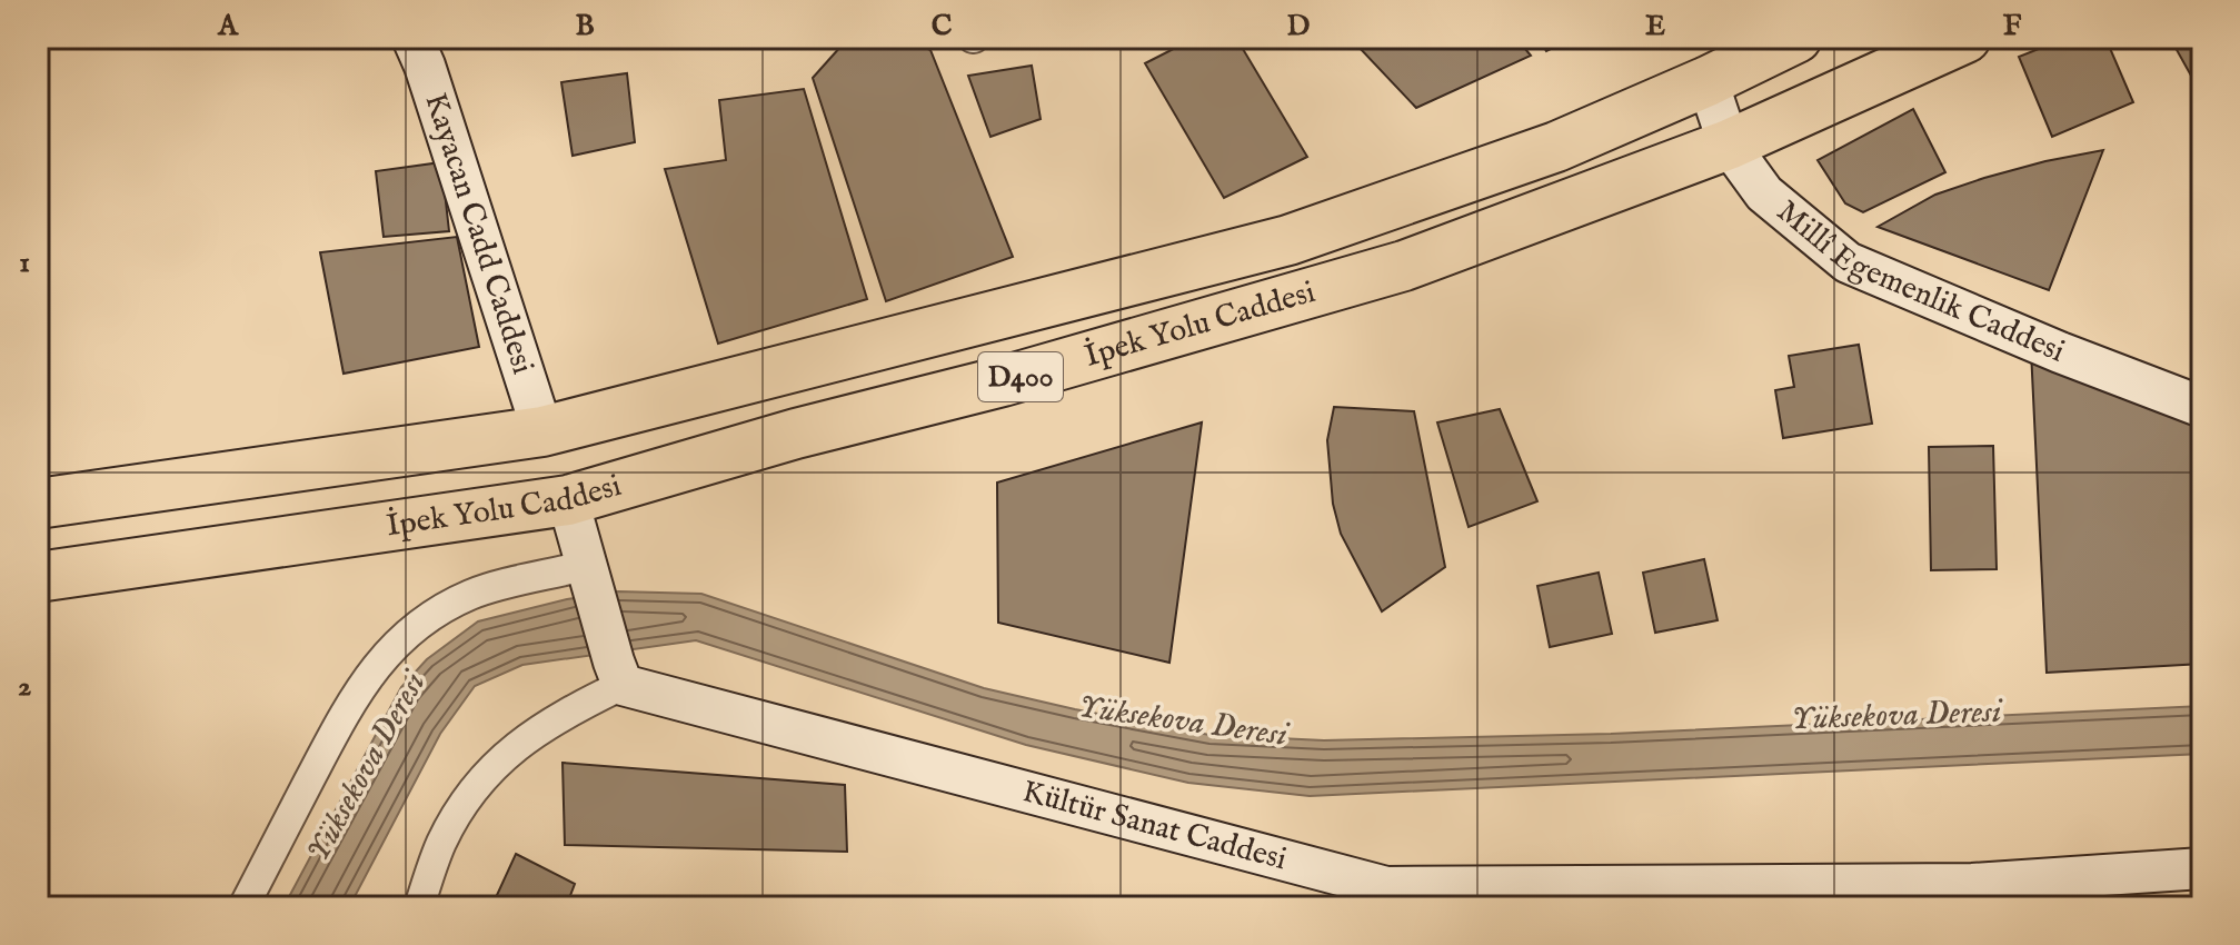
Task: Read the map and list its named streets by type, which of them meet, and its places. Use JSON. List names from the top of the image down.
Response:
{
  "streets": {
    "highway": ["İpek Yolu Caddesi", "D400"],
    "street": ["Kayacan Cadd Caddesi", "Millî Egemenlik Caddesi", "Kültür Sanat Caddesi"]
  },
  "crossings": [
    ["Kayacan Cadd Caddesi", "İpek Yolu Caddesi"],
    ["Millî Egemenlik Caddesi", "İpek Yolu Caddesi"]
  ],
  "water": ["Yüksekova Deresi"],
  "grid": {
    "columns": [
      "A",
      "B",
      "C",
      "D",
      "E",
      "F"
    ],
    "rows": ["1", "2"]
  }
}
